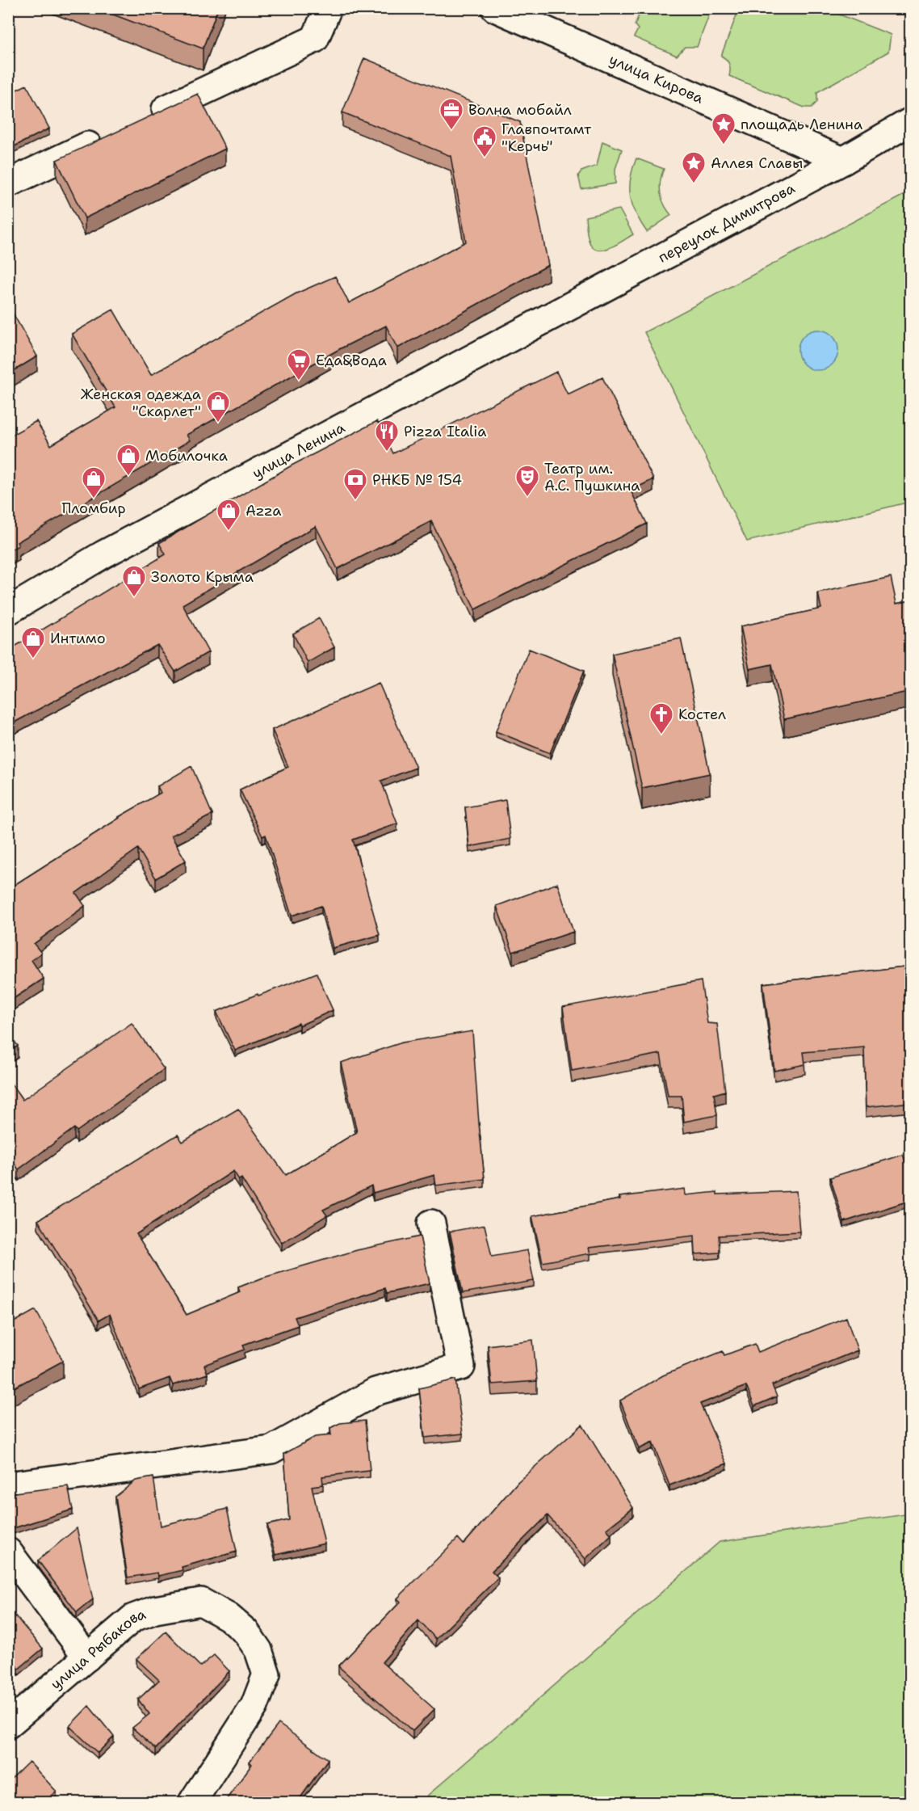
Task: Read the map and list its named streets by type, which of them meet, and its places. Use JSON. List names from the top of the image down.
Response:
{
  "streets": {
    "street": [
      "улица Кирова",
      "переулок Димитрова",
      "улица Ленина",
      "улица Рыбакова"
    ]
  },
  "crossings": [
    ["улица Кирова", "переулок Димитрова"],
    ["переулок Димитрова", "улица Ленина"]
  ],
  "places": {
    "office": ["Волна мобайл"],
    "place": ["площадь Ленина", "Аллея Славы"],
    "public building": ["Главпочтамт \"Керчь\""],
    "supermarket": ["Еда&Вода"],
    "shop": [
      "Женская одежда \"Скарлет\"",
      "Мобилочка",
      "Пломбир",
      "Azza",
      "Золото Крыма",
      "Интимо"
    ],
    "restaurant": ["Pizza Italia"],
    "theatre": ["Театр им. А.С. Пушкина"],
    "bank": ["РНКБ № 154"],
    "church": ["Костел"]
  }
}
